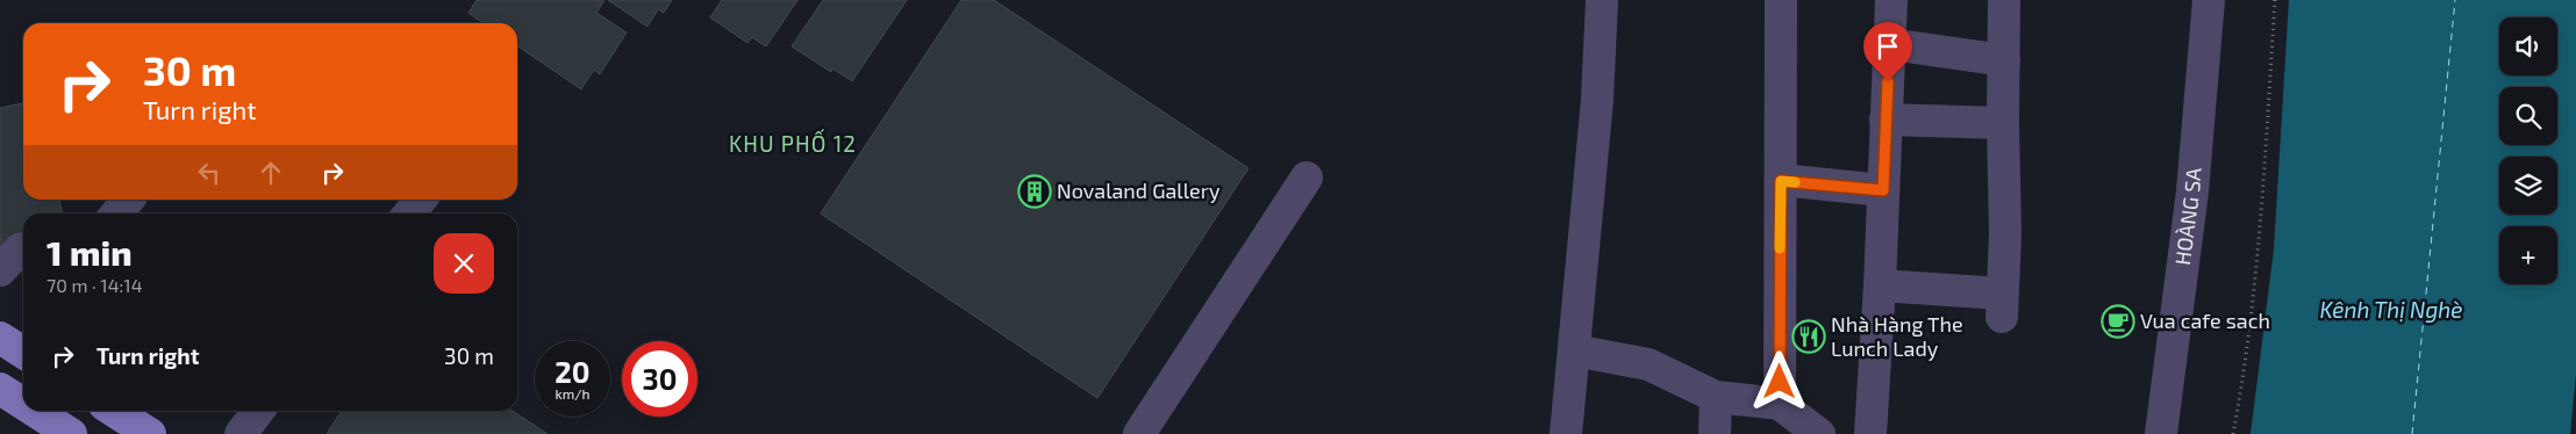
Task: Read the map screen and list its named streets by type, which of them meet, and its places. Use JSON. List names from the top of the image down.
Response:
{
  "streets": {
    "street": ["HOÀNG SA"]
  },
  "districts": ["KHU PHỐ 12"],
  "water": ["Kênh Thị Nghè"],
  "places": {
    "building": ["Novaland Gallery"],
    "cafe": ["Vua cafe sach"],
    "restaurant": ["Nhà Hàng The Lunch Lady"]
  },
  "page": {
    "map_buttons": "+",
    "turn": ["30 m", "Turn right"],
    "heading": ["1 min", "70 m · 14:14"],
    "list": [
      {
        "name": "Turn right",
        "value": "30 m"
      }
    ],
    "speed": "20 km/h",
    "limit": "30"
  }
}
